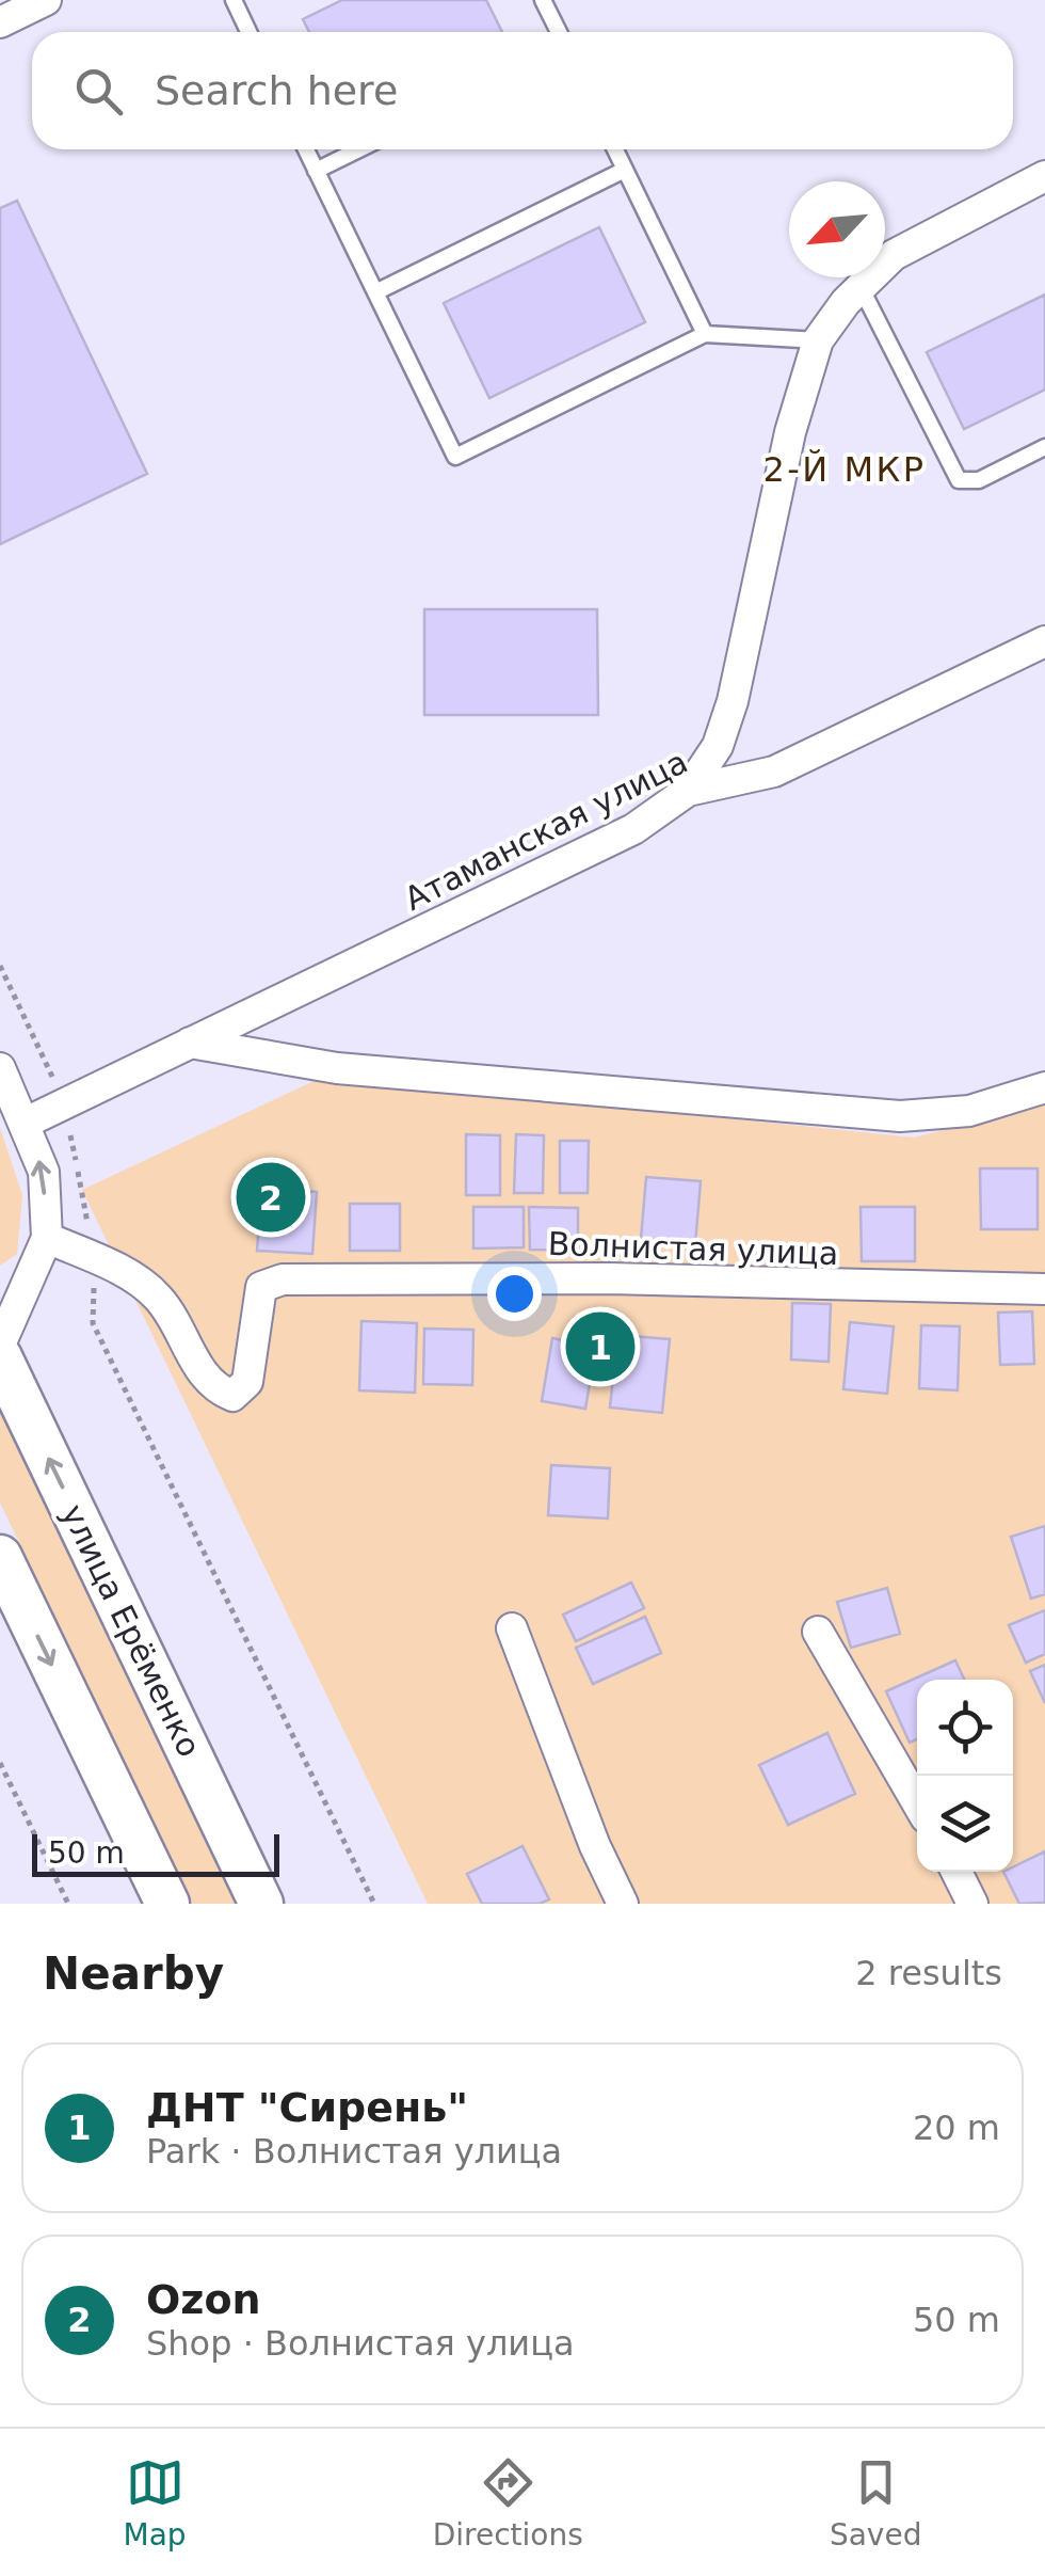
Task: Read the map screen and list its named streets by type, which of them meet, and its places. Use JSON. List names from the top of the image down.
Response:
{
  "streets": {
    "street": ["Атаманская улица", "Волнистая улица", "улица Ерёменко"]
  },
  "districts": ["2-Й МКР"],
  "scale_bar": "50 m",
  "north": "bottom left",
  "page": {
    "search": "Search here",
    "pins": ["2", "1"],
    "scale": "50 m",
    "heading": ["Nearby", "2 results"],
    "list": [
      {
        "mark": "1",
        "name": "ДНТ \"Сирень\"",
        "note": "Park · Волнистая улица",
        "value": "20 m"
      },
      {
        "mark": "2",
        "name": "Ozon",
        "note": "Shop · Волнистая улица",
        "value": "50 m"
      }
    ],
    "nav": ["Map", "Directions", "Saved"]
  }
}
